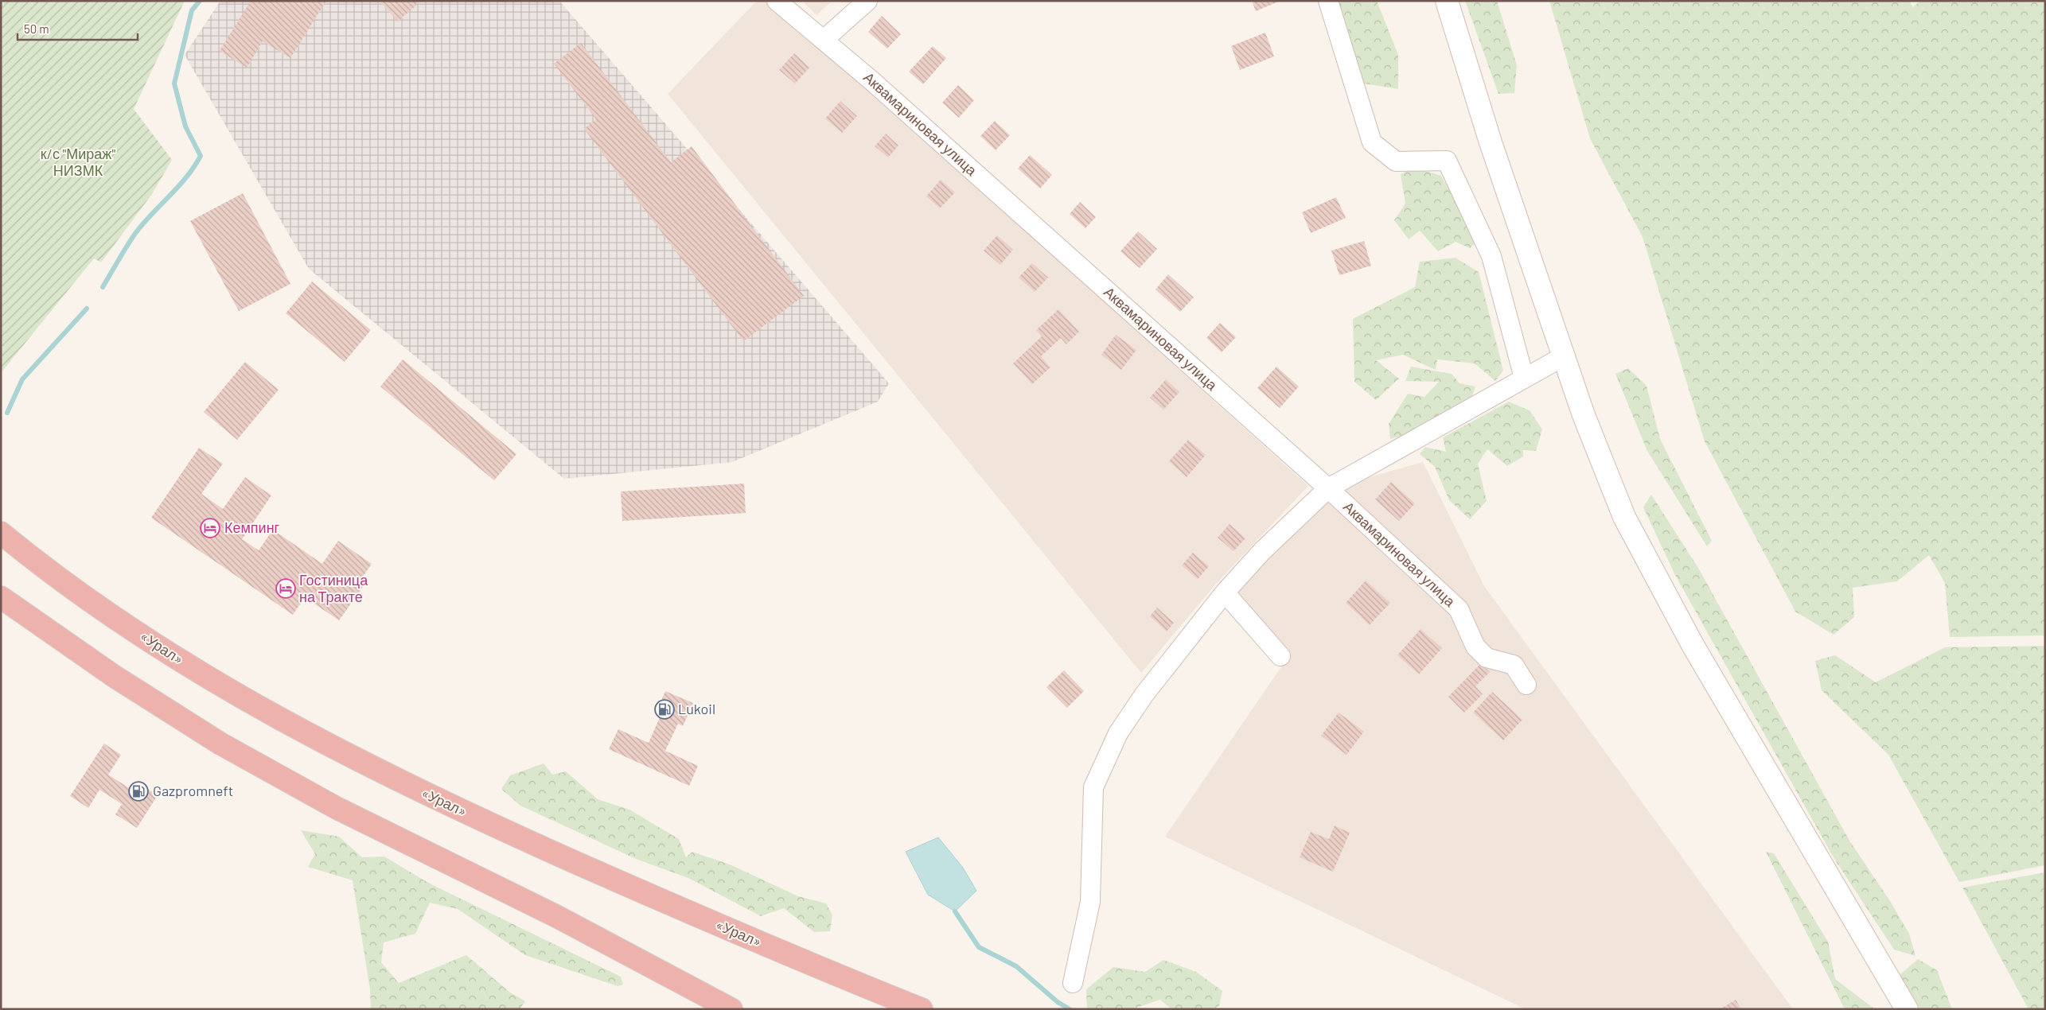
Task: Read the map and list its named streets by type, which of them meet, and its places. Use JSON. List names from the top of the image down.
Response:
{
  "streets": {
    "highway": ["«Урал»"],
    "street": ["Аквамариновая улица"]
  },
  "parks": ["к/с \"Мираж\" НИЗМК"],
  "places": {
    "hotel": ["Кемпинг", "Гостиница на Тракте"],
    "fuel station": ["Lukoil", "Gazpromneft"]
  },
  "scale_bar": "50 m"
}
